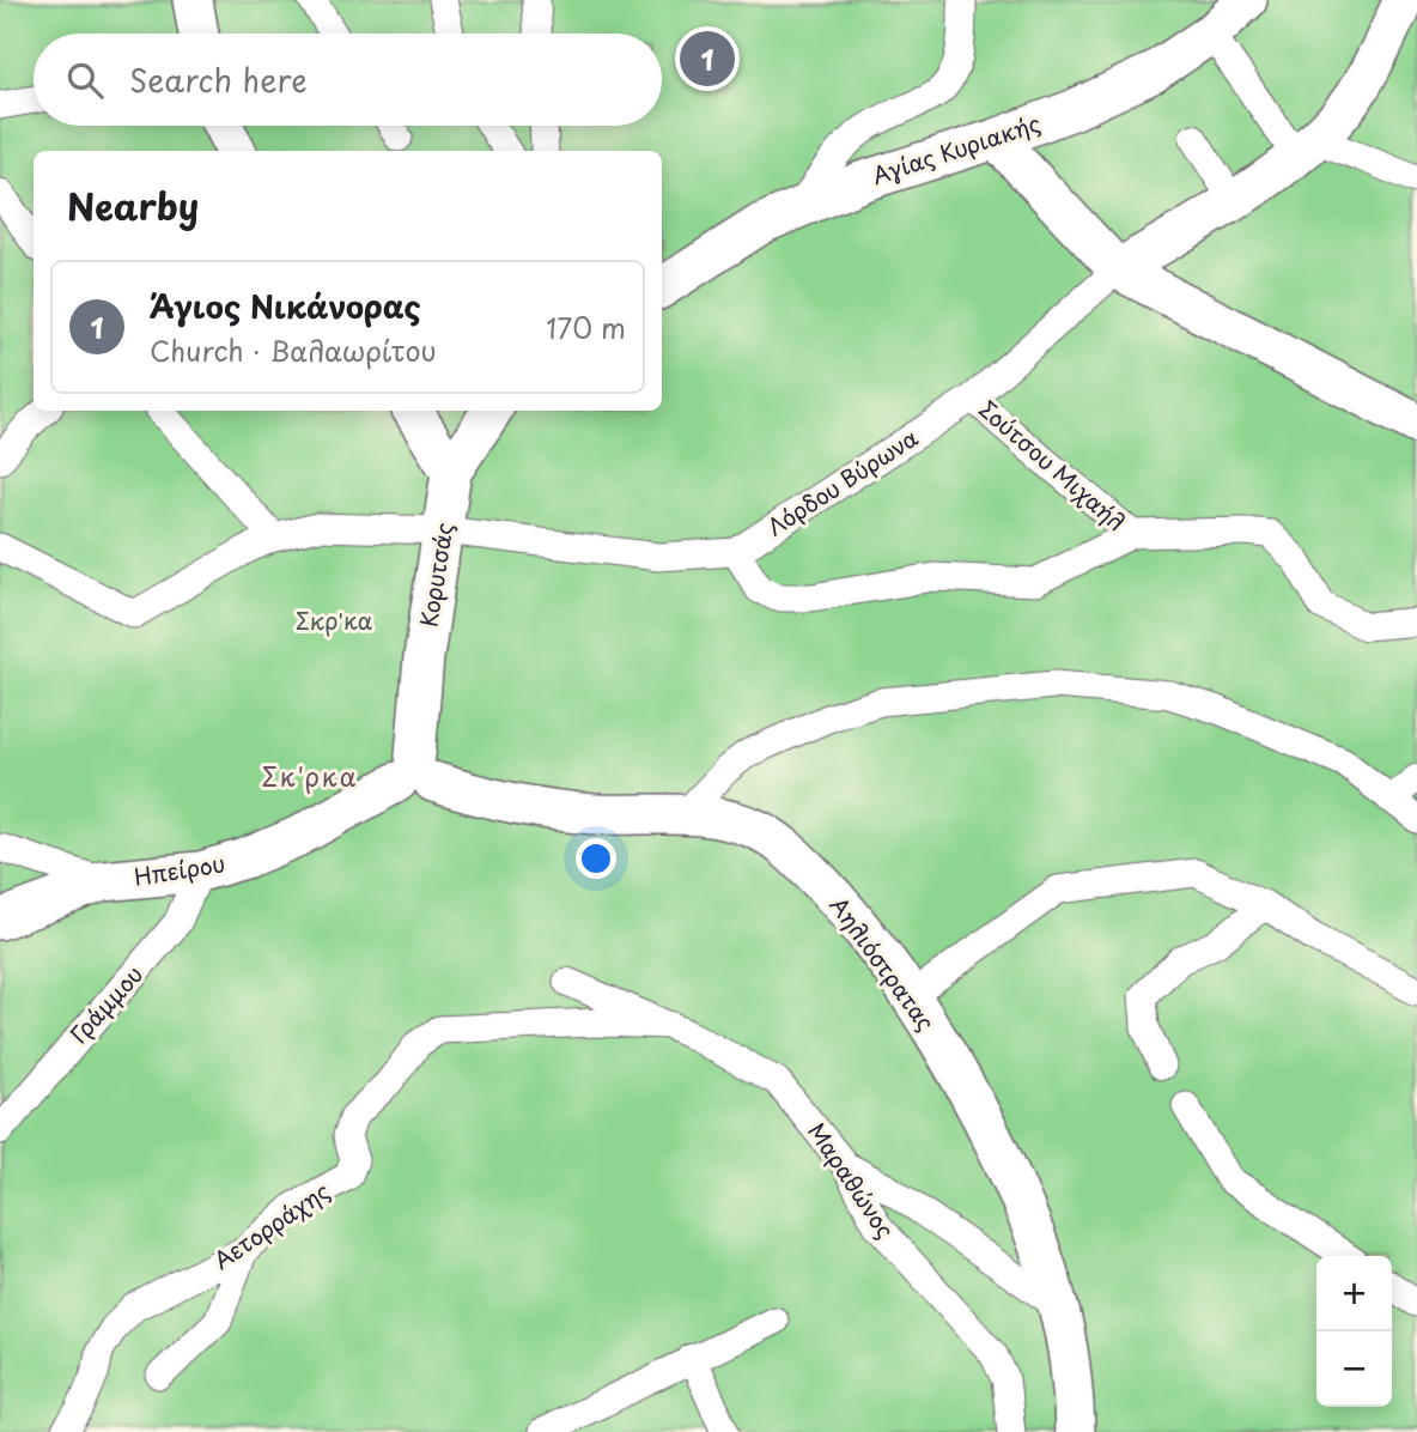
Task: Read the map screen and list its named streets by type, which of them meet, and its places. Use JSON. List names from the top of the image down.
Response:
{
  "streets": {
    "street": [
      "Αγίας Κυριακής",
      "Σούτσου Μιχαήλ",
      "Λόρδου Βύρωνα",
      "Κορυτσάς",
      "Ηπείρου",
      "Αηλιόστρατας",
      "Γράμμου",
      "Μαραθώνος",
      "Αετορράχης"
    ]
  },
  "crossings": [
    ["Σούτσου Μιχαήλ", "Λόρδου Βύρωνα"],
    ["Λόρδου Βύρωνα", "Κορυτσάς"],
    ["Κορυτσάς", "Ηπείρου"],
    ["Κορυτσάς", "Αηλιόστρατας"],
    ["Ηπείρου", "Αηλιόστρατας"],
    ["Ηπείρου", "Γράμμου"],
    ["Μαραθώνος", "Αετορράχης"]
  ],
  "districts": ["Σκ'ρκα"],
  "parks": ["Σκρ'κα"],
  "page": {
    "pins": "1",
    "search": "Search here",
    "heading": "Nearby",
    "list": [
      {
        "mark": "1",
        "name": "Άγιος Νικάνορας",
        "note": "Church · Βαλαωρίτου",
        "value": "170 m"
      }
    ],
    "map_buttons": ["+", "−"]
  }
}
